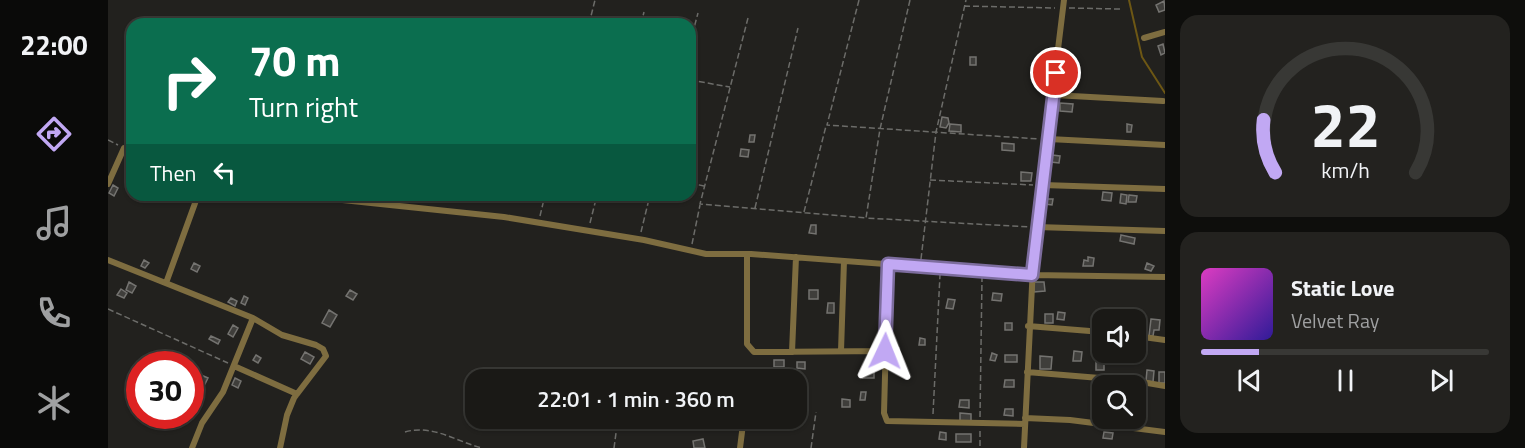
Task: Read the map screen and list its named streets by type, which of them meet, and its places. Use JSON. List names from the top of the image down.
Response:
{
  "page": {
    "tabs": "22:00",
    "turn": ["70 m", "Turn right"],
    "then": "Then",
    "song": ["Static Love", "Velvet Ray"],
    "limit": "30",
    "trip": "22:01 · 1 min · 360 m",
    "gauge": ["22", "km/h"]
  }
}
